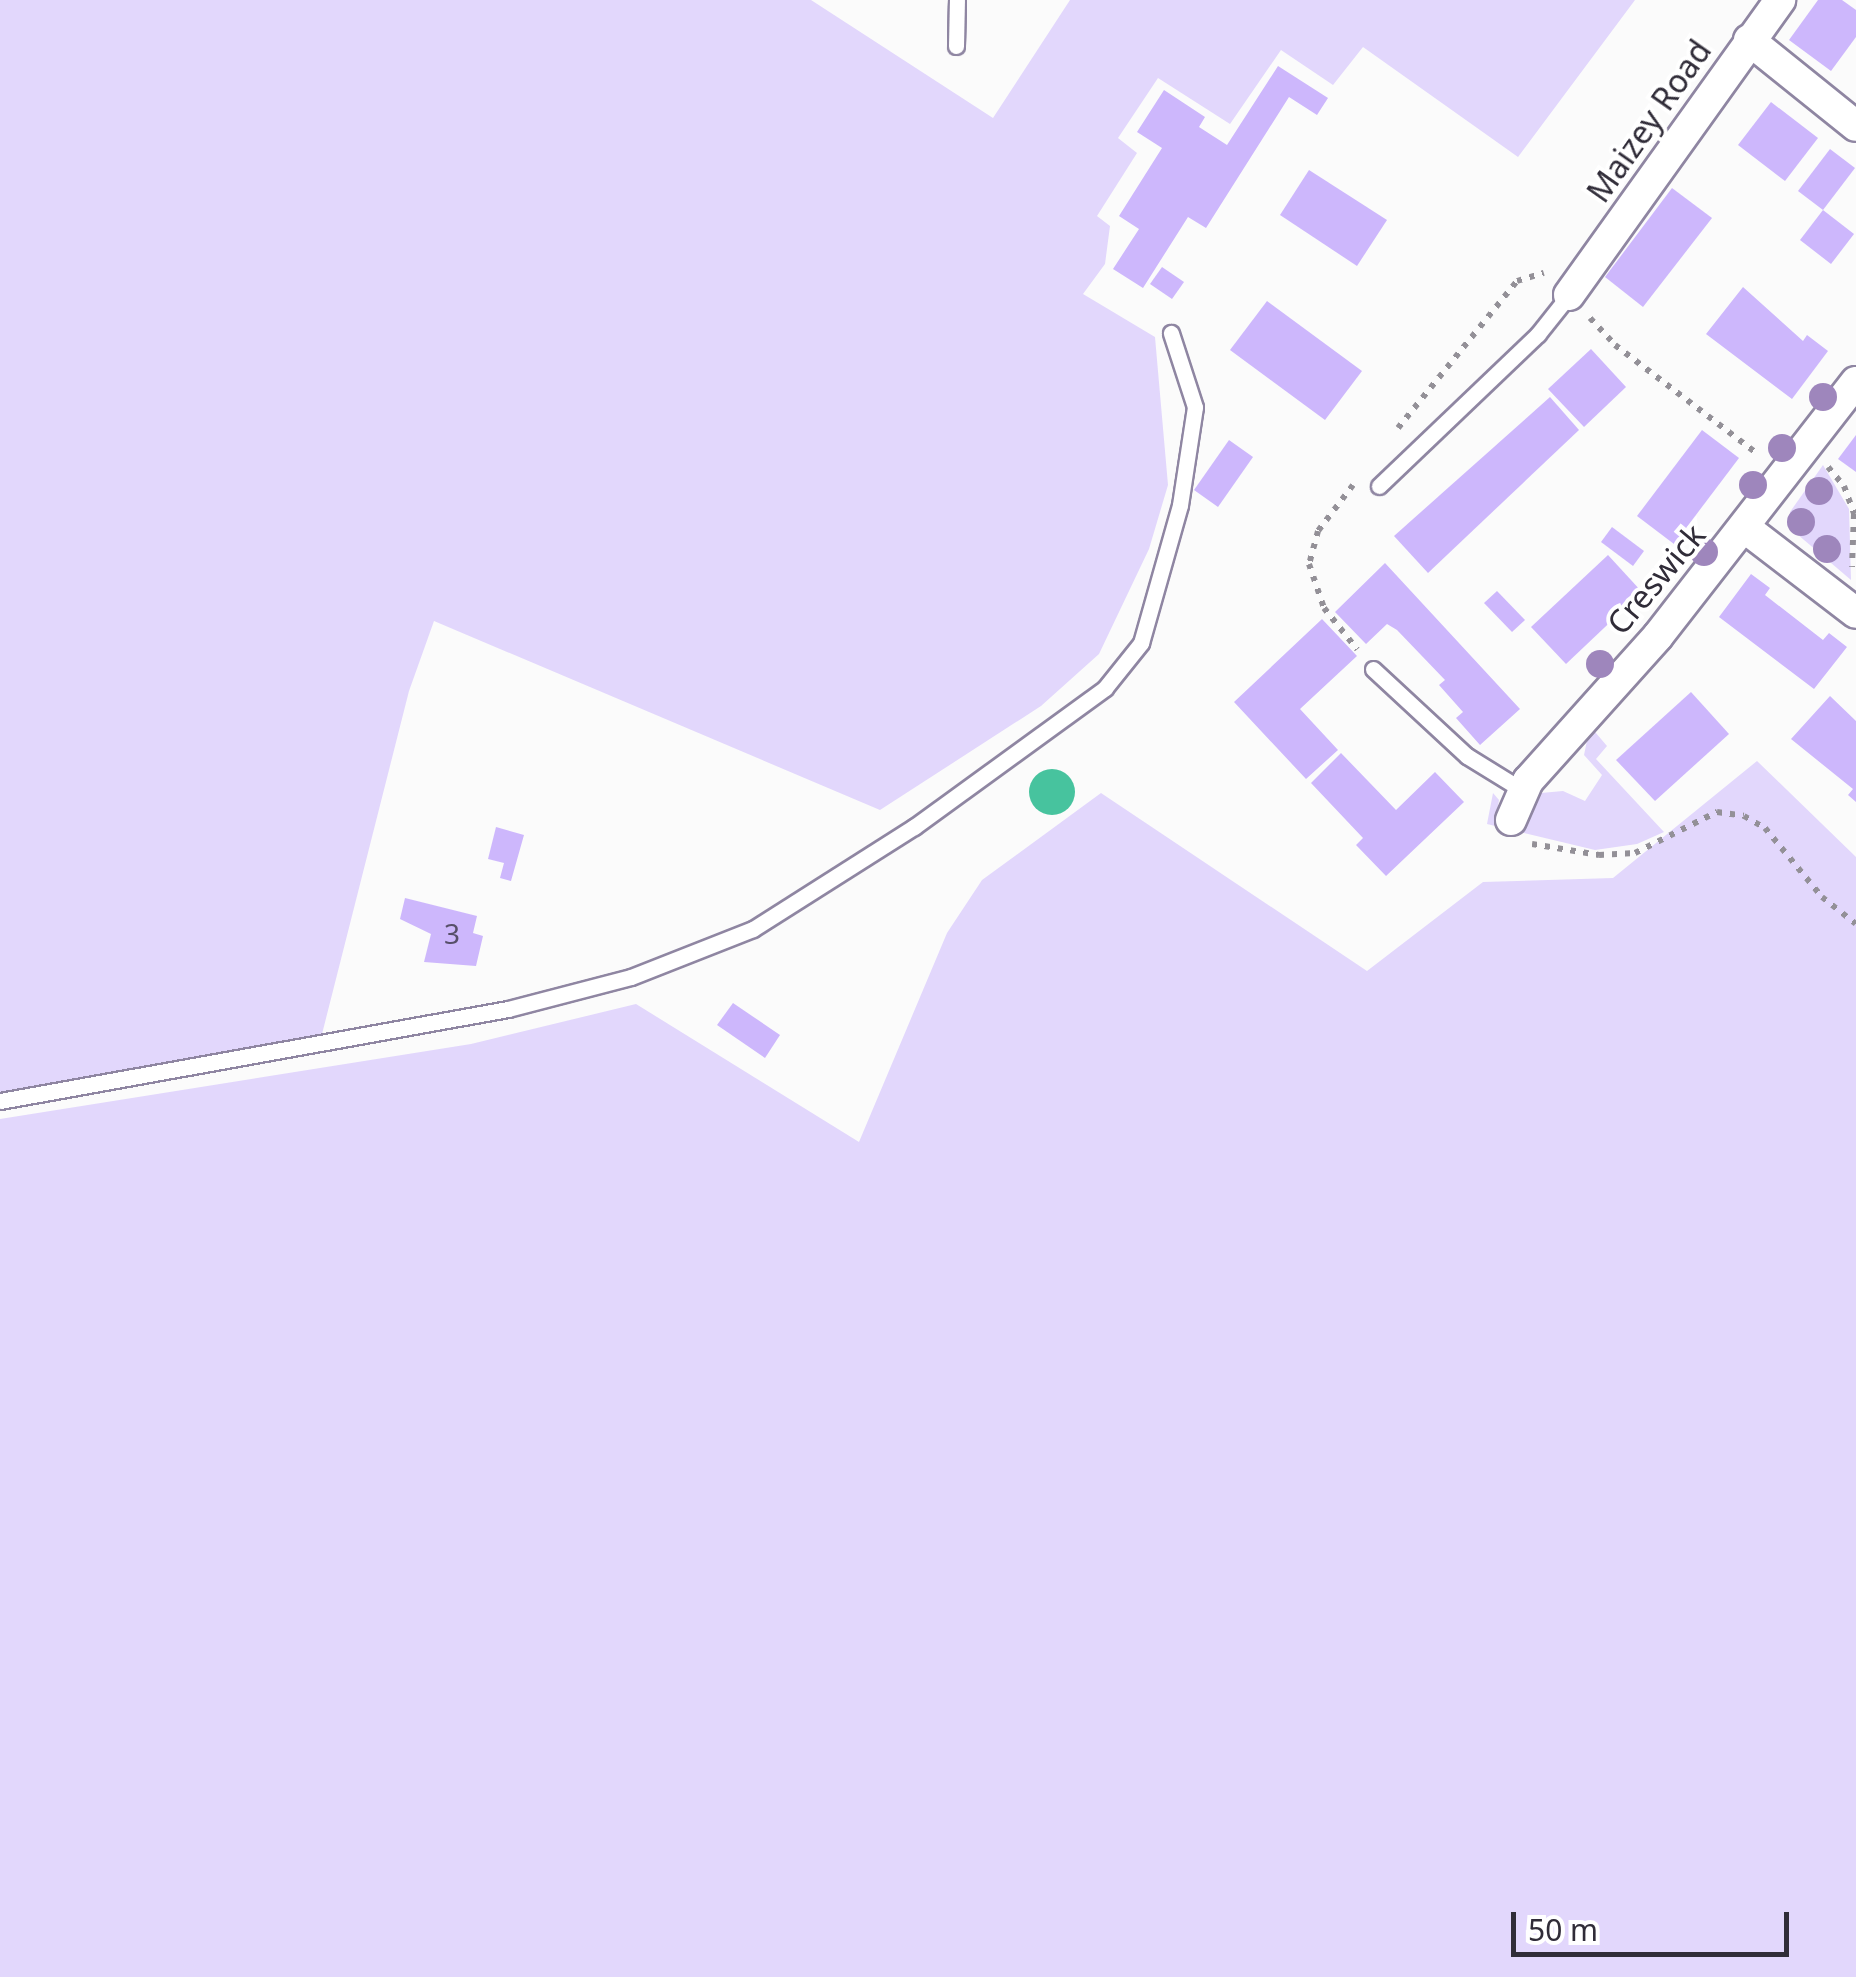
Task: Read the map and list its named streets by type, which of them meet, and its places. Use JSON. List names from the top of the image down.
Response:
{
  "streets": {
    "street": ["Maizey Road", "Creswick"]
  },
  "house_numbers": ["3"],
  "scale_bar": "50 m"
}
